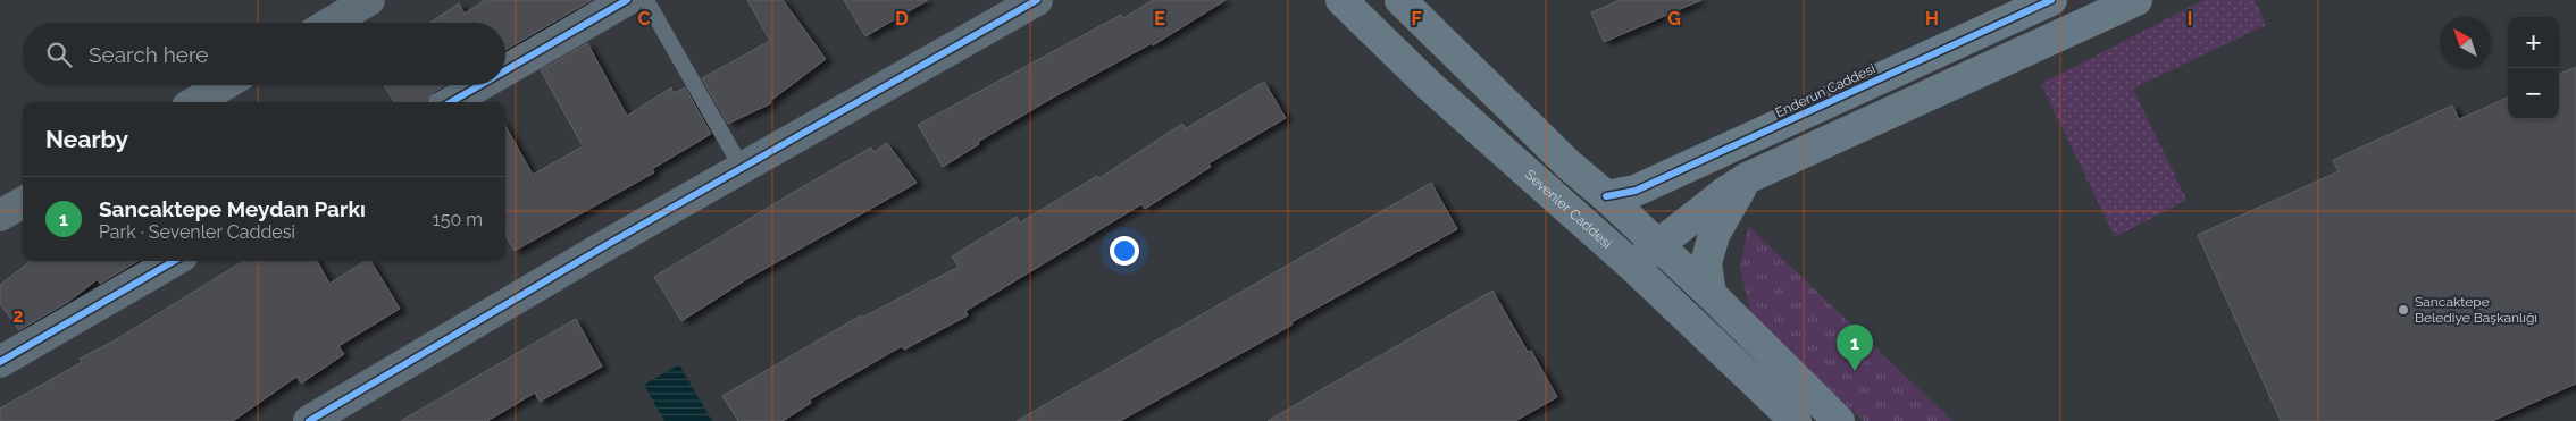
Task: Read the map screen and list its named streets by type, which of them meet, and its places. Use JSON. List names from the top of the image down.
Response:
{
  "streets": {
    "main road": ["Enderun Caddesi", "Sevenler Caddesi"]
  },
  "places": ["Sancaktepe Belediye Başkanlığı"],
  "north": "top left",
  "page": {
    "map_buttons": ["+", "−"],
    "search": "Search here",
    "heading": "Nearby",
    "list": [
      {
        "mark": "1",
        "name": "Sancaktepe Meydan Parkı",
        "note": "Park · Sevenler Caddesi",
        "value": "150 m"
      }
    ],
    "pins": "1"
  },
  "grid": {
    "columns": [
      "C",
      "D",
      "E",
      "F",
      "G",
      "H",
      "I"
    ],
    "rows": ["2"]
  }
}
